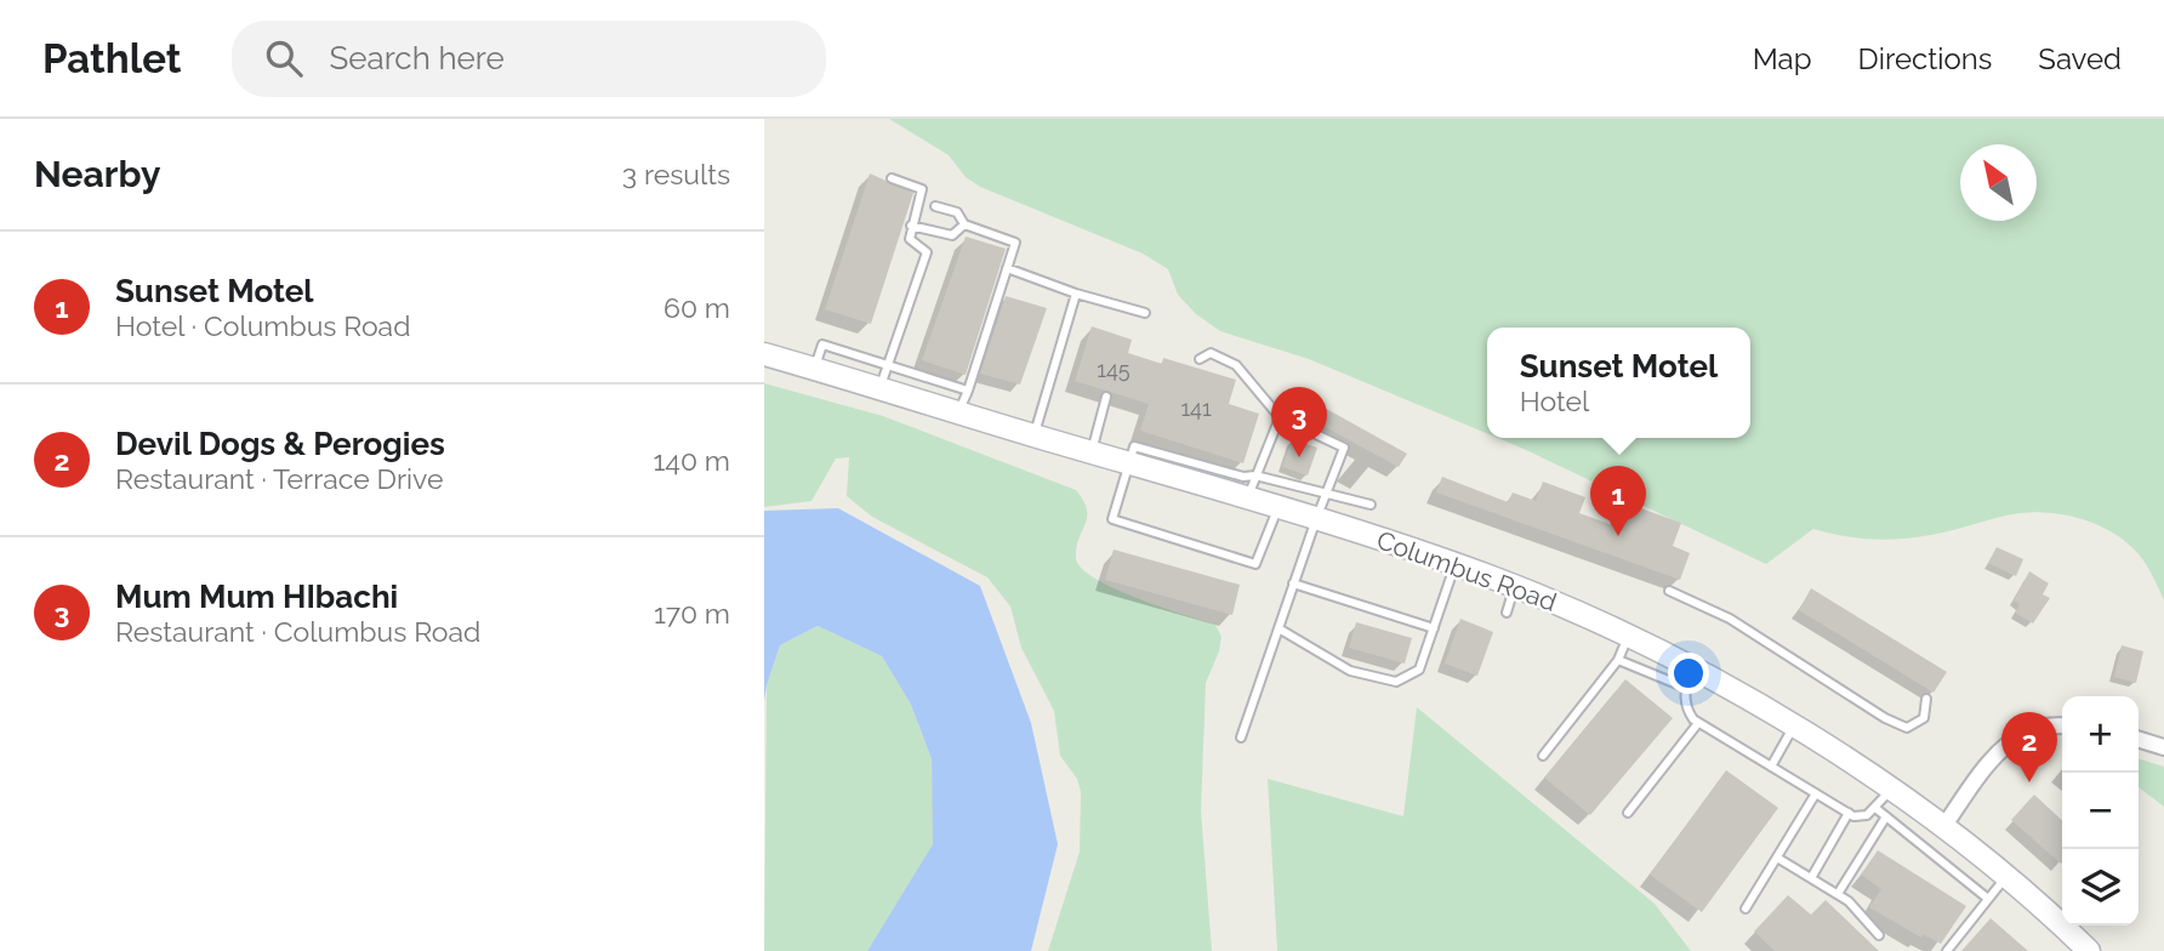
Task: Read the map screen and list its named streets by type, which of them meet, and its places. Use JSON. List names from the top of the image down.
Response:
{
  "streets": {
    "main road": ["Columbus Road"]
  },
  "house_numbers": ["145", "141"],
  "north": "top left",
  "page": {
    "header": "Pathlet",
    "search": "Search here",
    "nav": ["Map", "Directions", "Saved"],
    "heading": ["Nearby", "3 results"],
    "list": [
      {
        "mark": "1",
        "name": "Sunset Motel",
        "note": "Hotel · Columbus Road",
        "value": "60 m"
      },
      {
        "mark": "2",
        "name": "Devil Dogs & Perogies",
        "note": "Restaurant · Terrace Drive",
        "value": "140 m"
      },
      {
        "mark": "3",
        "name": "Mum Mum HIbachi",
        "note": "Restaurant · Columbus Road",
        "value": "170 m"
      }
    ],
    "popup": ["Sunset Motel", "Hotel"],
    "pins": ["3", "1", "2"],
    "map_buttons": ["+", "−"]
  }
}
